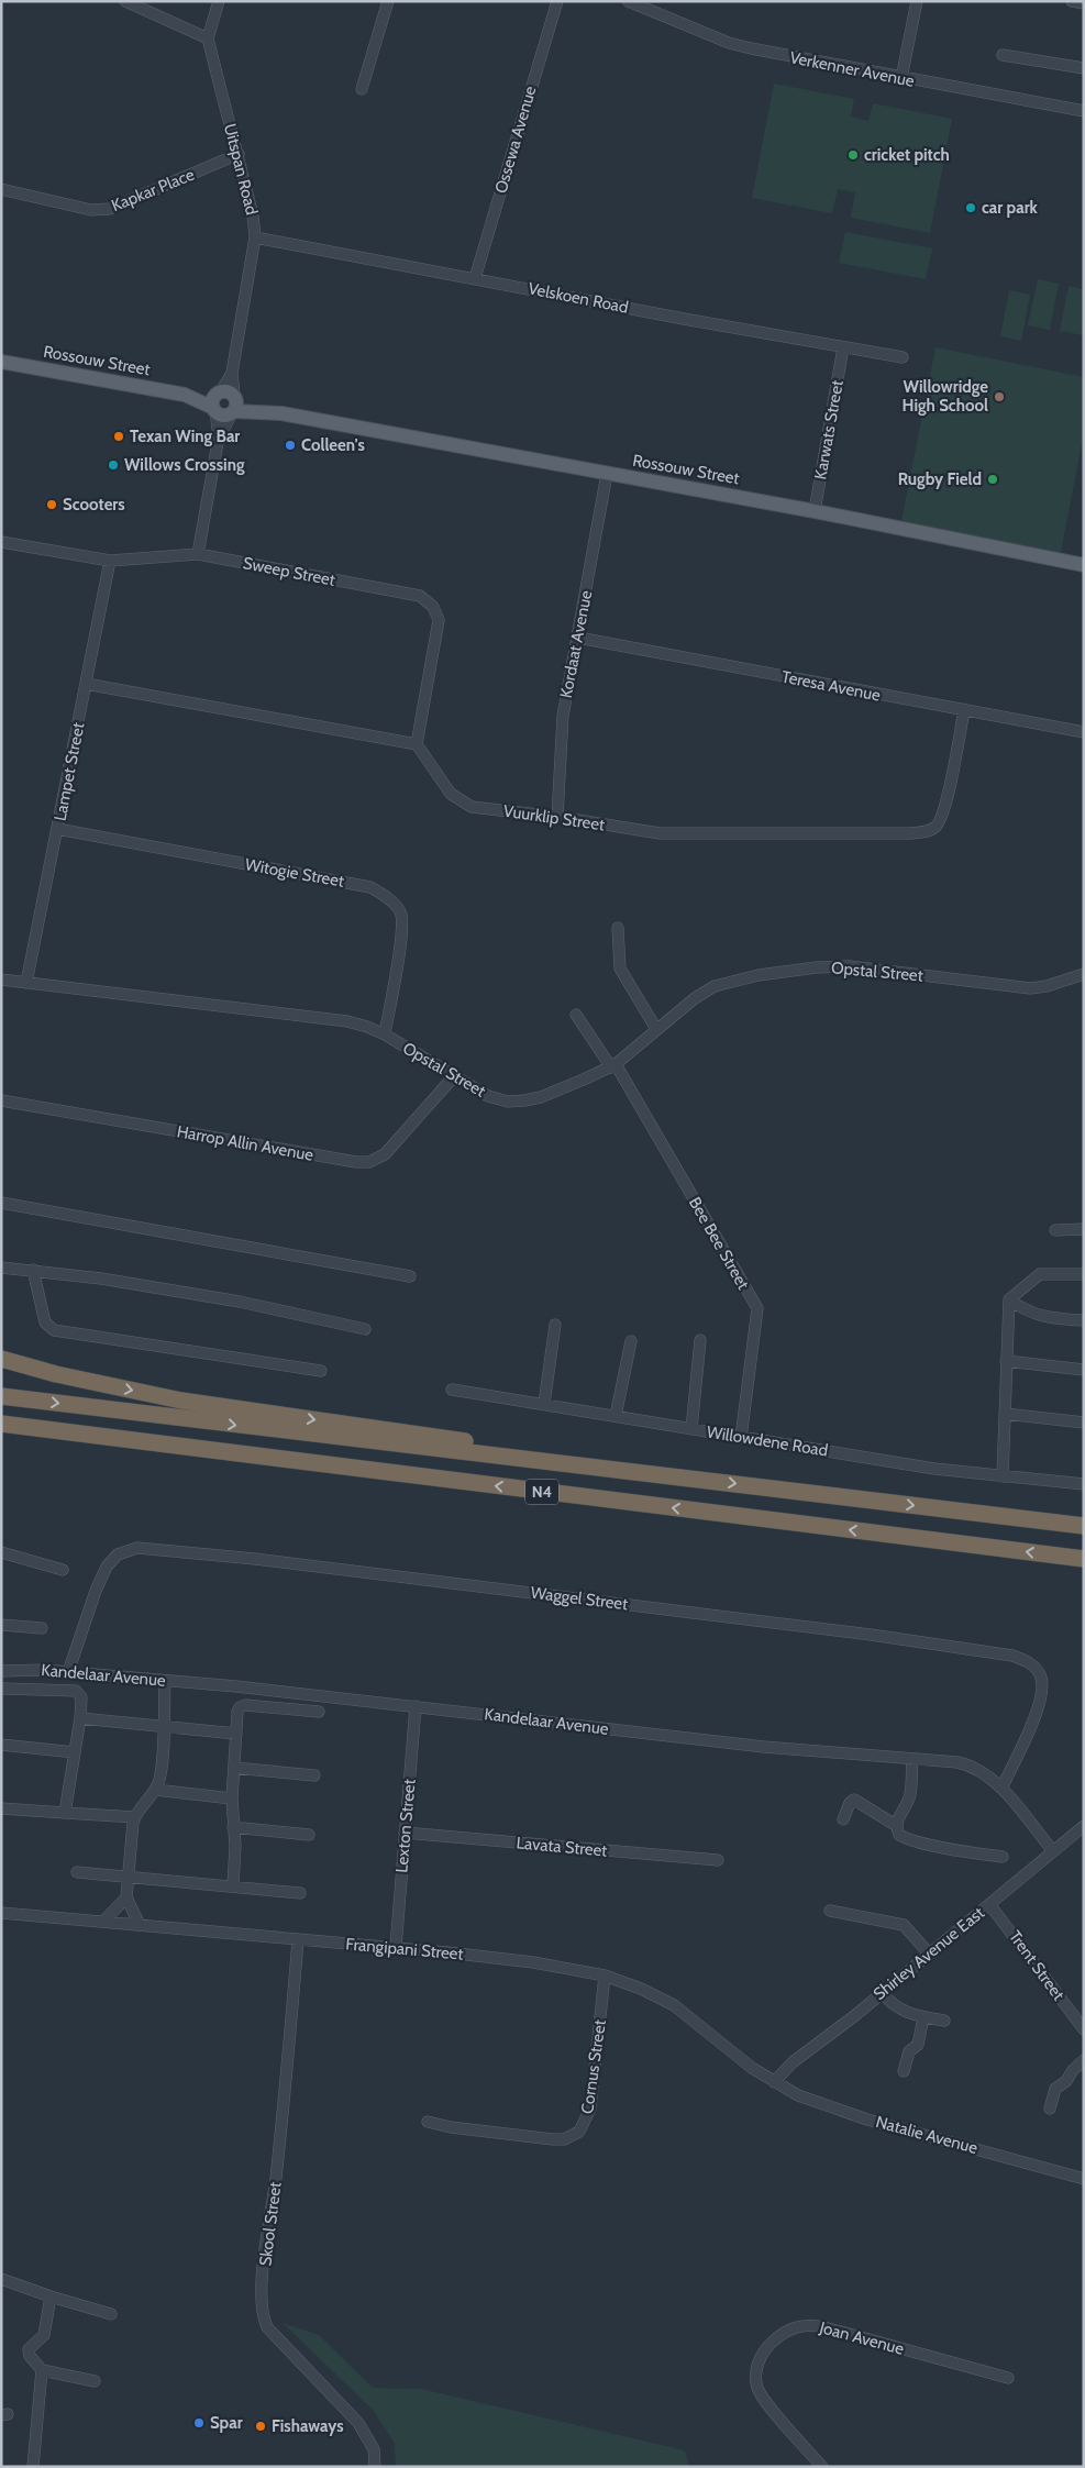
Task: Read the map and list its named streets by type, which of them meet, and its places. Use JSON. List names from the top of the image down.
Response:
{
  "streets": {
    "highway": ["N4"],
    "main road": ["Rossouw Street"],
    "street": [
      "Verkenner Avenue",
      "Ossewa Avenue",
      "Uitspan Road",
      "Kapkar Place",
      "Velskoen Road",
      "Karwats Street",
      "Sweep Street",
      "Kordaat Avenue",
      "Teresa Avenue",
      "Lampet Street",
      "Vuurklip Street",
      "Witogie Street",
      "Opstal Street",
      "Harrop Allin Avenue",
      "Bee Bee Street",
      "Willowdene Road",
      "Waggel Street",
      "Kandelaar Avenue",
      "Lexton Street",
      "Lavata Street",
      "Frangipani Street",
      "Shirley Avenue East",
      "Trent Street",
      "Cornus Street",
      "Natalie Avenue",
      "Skool Street",
      "Joan Avenue"
    ]
  },
  "crossings": [
    ["Ossewa Avenue", "Velskoen Road"],
    ["Uitspan Road", "Kapkar Place"],
    ["Uitspan Road", "Velskoen Road"],
    ["Uitspan Road", "Rossouw Street"],
    ["Velskoen Road", "Karwats Street"],
    ["Rossouw Street", "Karwats Street"],
    ["Rossouw Street", "Kordaat Avenue"],
    ["Sweep Street", "Lampet Street"],
    ["Sweep Street", "Vuurklip Street"],
    ["Kordaat Avenue", "Teresa Avenue"],
    ["Kordaat Avenue", "Vuurklip Street"],
    ["Teresa Avenue", "Vuurklip Street"],
    ["Lampet Street", "Witogie Street"],
    ["Lampet Street", "Opstal Street"],
    ["Witogie Street", "Opstal Street"],
    ["Opstal Street", "Harrop Allin Avenue"],
    ["Opstal Street", "Bee Bee Street"],
    ["Bee Bee Street", "Willowdene Road"],
    ["Waggel Street", "Kandelaar Avenue"],
    ["Kandelaar Avenue", "Lexton Street"],
    ["Kandelaar Avenue", "Shirley Avenue East"],
    ["Lexton Street", "Lavata Street"],
    ["Lexton Street", "Frangipani Street"],
    ["Frangipani Street", "Shirley Avenue East"],
    ["Frangipani Street", "Cornus Street"],
    ["Frangipani Street", "Natalie Avenue"],
    ["Frangipani Street", "Skool Street"],
    ["Shirley Avenue East", "Trent Street"],
    ["Shirley Avenue East", "Natalie Avenue"]
  ],
  "places": [
    "cricket pitch",
    "car park",
    "Willowridge High School",
    "Texan Wing Bar",
    "Colleen's",
    "Willows Crossing",
    "Rugby Field",
    "Scooters",
    "Spar",
    "Fishaways"
  ]
}
